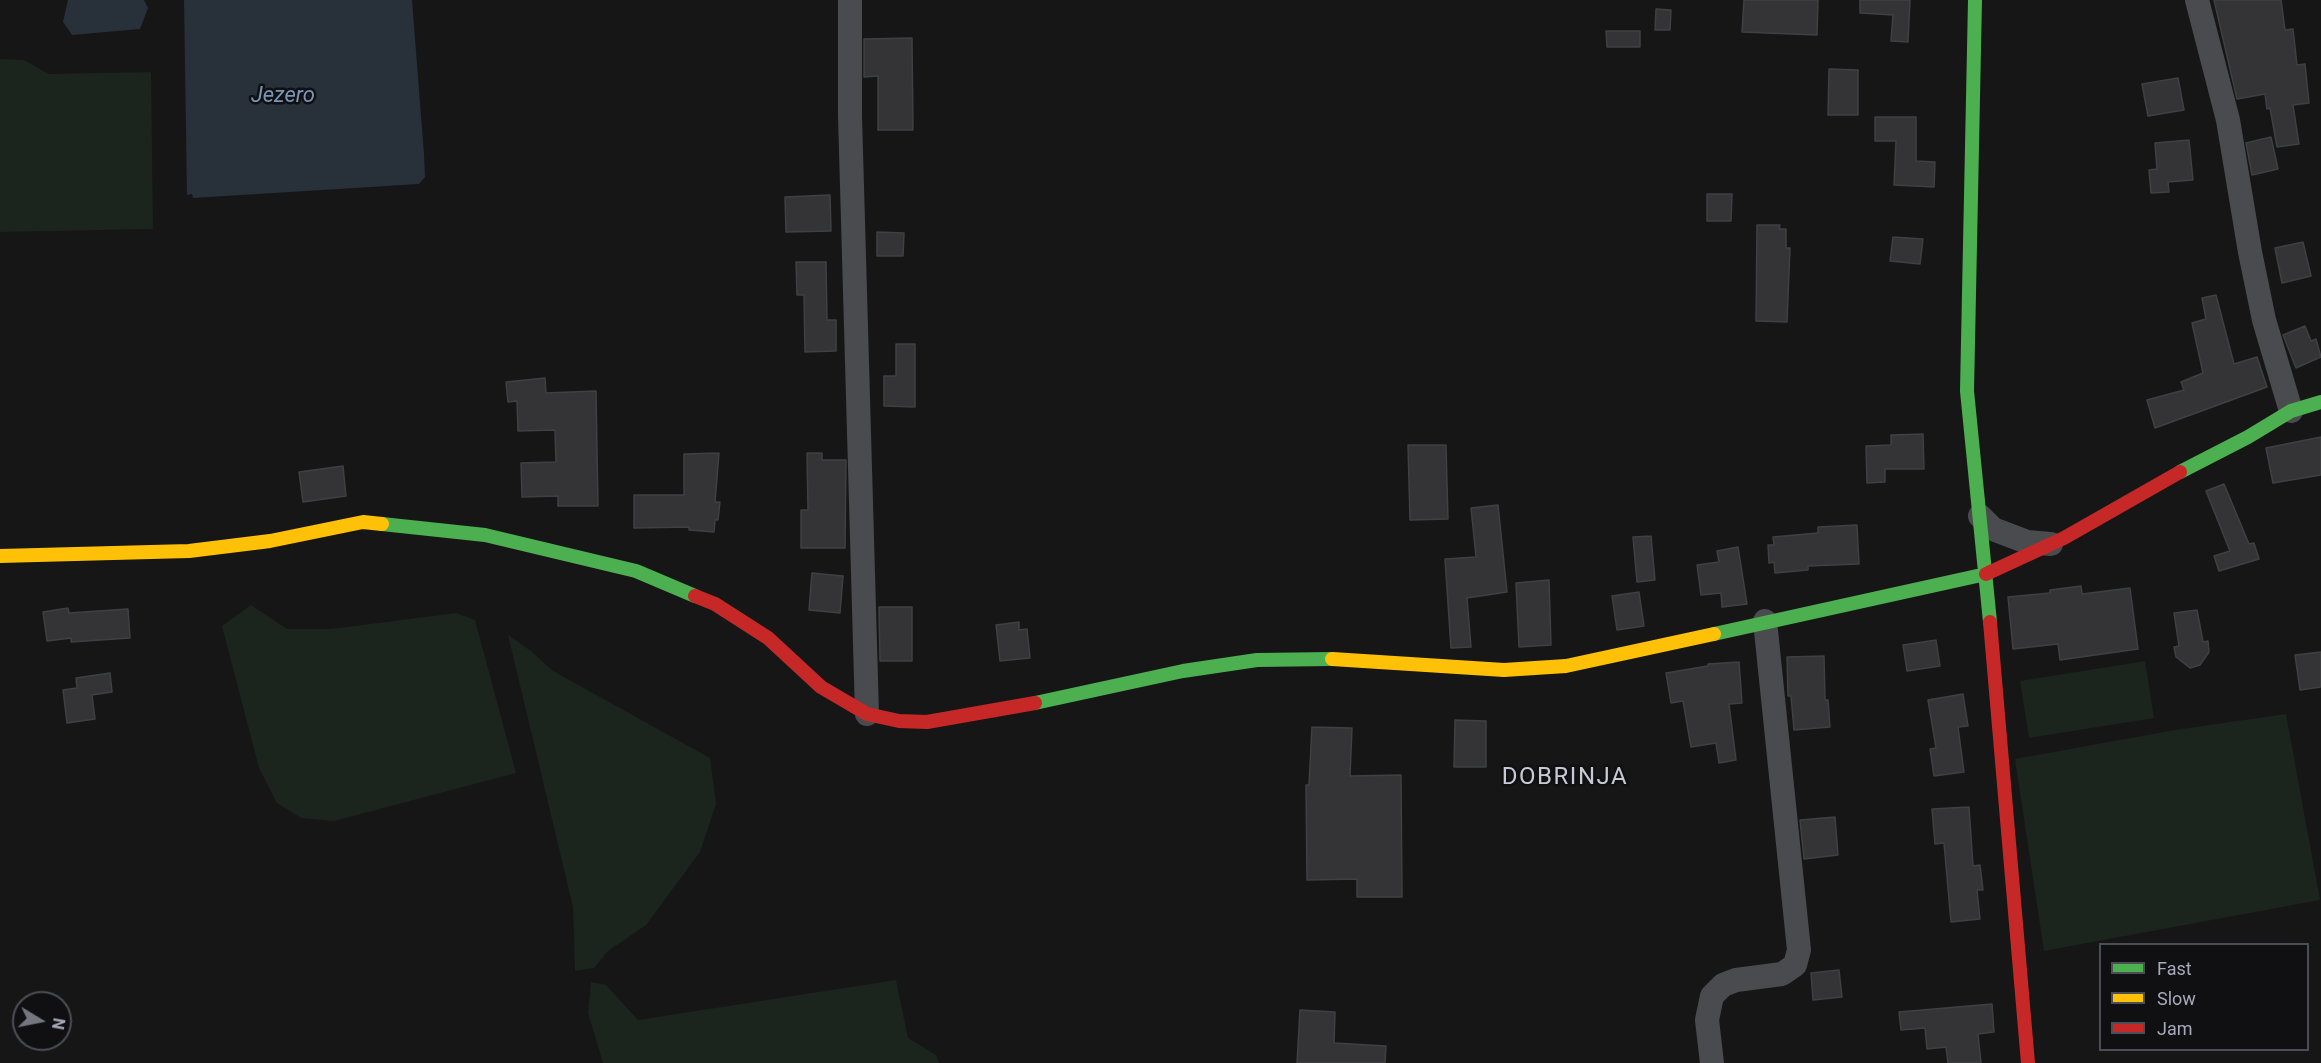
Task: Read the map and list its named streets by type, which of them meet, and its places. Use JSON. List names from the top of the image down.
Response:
{
  "districts": ["DOBRINJA"],
  "water": ["Jezero"],
  "legend": ["Fast", "Slow", "Jam"],
  "north": "right"
}
